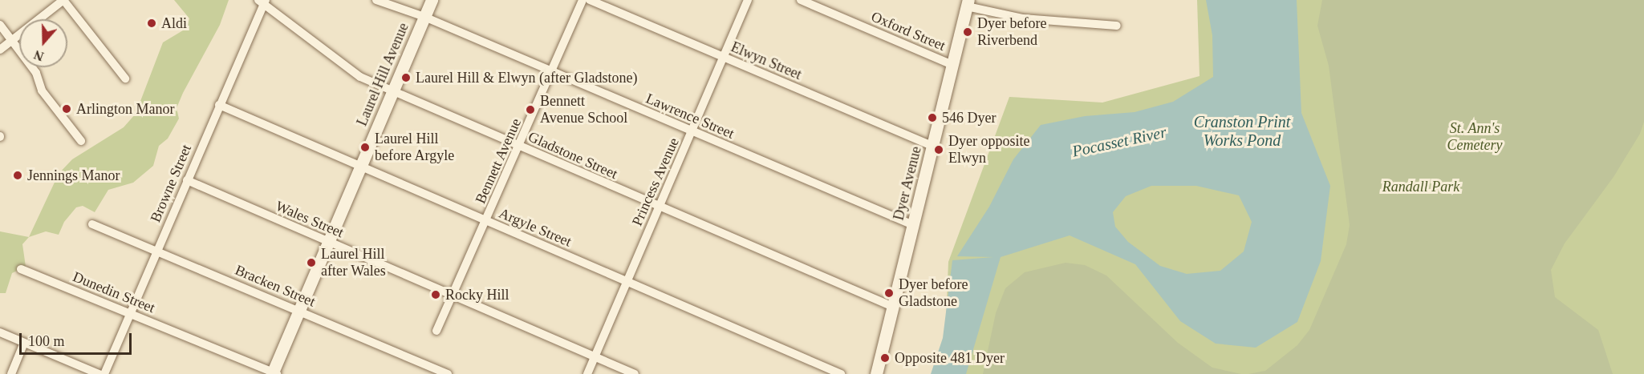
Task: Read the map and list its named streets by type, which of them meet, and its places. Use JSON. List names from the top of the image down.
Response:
{
  "streets": {
    "street": [
      "Oxford Street",
      "Elwyn Street",
      "Laurel Hill Avenue",
      "Lawrence Street",
      "Gladstone Street",
      "Bennett Avenue",
      "Princess Avenue",
      "Browne Street",
      "Dyer Avenue",
      "Wales Street",
      "Argyle Street",
      "Bracken Street",
      "Dunedin Street"
    ]
  },
  "crossings": [
    ["Oxford Street", "Dyer Avenue"],
    ["Elwyn Street", "Princess Avenue"],
    ["Elwyn Street", "Dyer Avenue"],
    ["Laurel Hill Avenue", "Lawrence Street"],
    ["Laurel Hill Avenue", "Gladstone Street"],
    ["Laurel Hill Avenue", "Wales Street"],
    ["Laurel Hill Avenue", "Argyle Street"],
    ["Laurel Hill Avenue", "Bracken Street"],
    ["Laurel Hill Avenue", "Dunedin Street"],
    ["Lawrence Street", "Bennett Avenue"],
    ["Lawrence Street", "Princess Avenue"],
    ["Lawrence Street", "Dyer Avenue"],
    ["Gladstone Street", "Bennett Avenue"],
    ["Gladstone Street", "Princess Avenue"],
    ["Gladstone Street", "Browne Street"],
    ["Gladstone Street", "Dyer Avenue"],
    ["Bennett Avenue", "Wales Street"],
    ["Bennett Avenue", "Argyle Street"],
    ["Princess Avenue", "Wales Street"],
    ["Princess Avenue", "Argyle Street"],
    ["Browne Street", "Wales Street"],
    ["Browne Street", "Argyle Street"],
    ["Browne Street", "Bracken Street"],
    ["Browne Street", "Dunedin Street"]
  ],
  "water": ["Cranston Print Works Pond", "Pocasset River"],
  "parks": ["St. Ann's Cemetery", "Randall Park"],
  "places": [
    "Aldi",
    "Dyer before Riverbend",
    "Laurel Hill & Elwyn (after Gladstone)",
    "Arlington Manor",
    "Bennett Avenue School",
    "546 Dyer",
    "Laurel Hill before Argyle",
    "Dyer opposite Elwyn",
    "Jennings Manor",
    "Laurel Hill after Wales",
    "Dyer before Gladstone",
    "Rocky Hill",
    "Opposite 481 Dyer"
  ],
  "scale_bar": "100 m",
  "north": "bottom"
}
